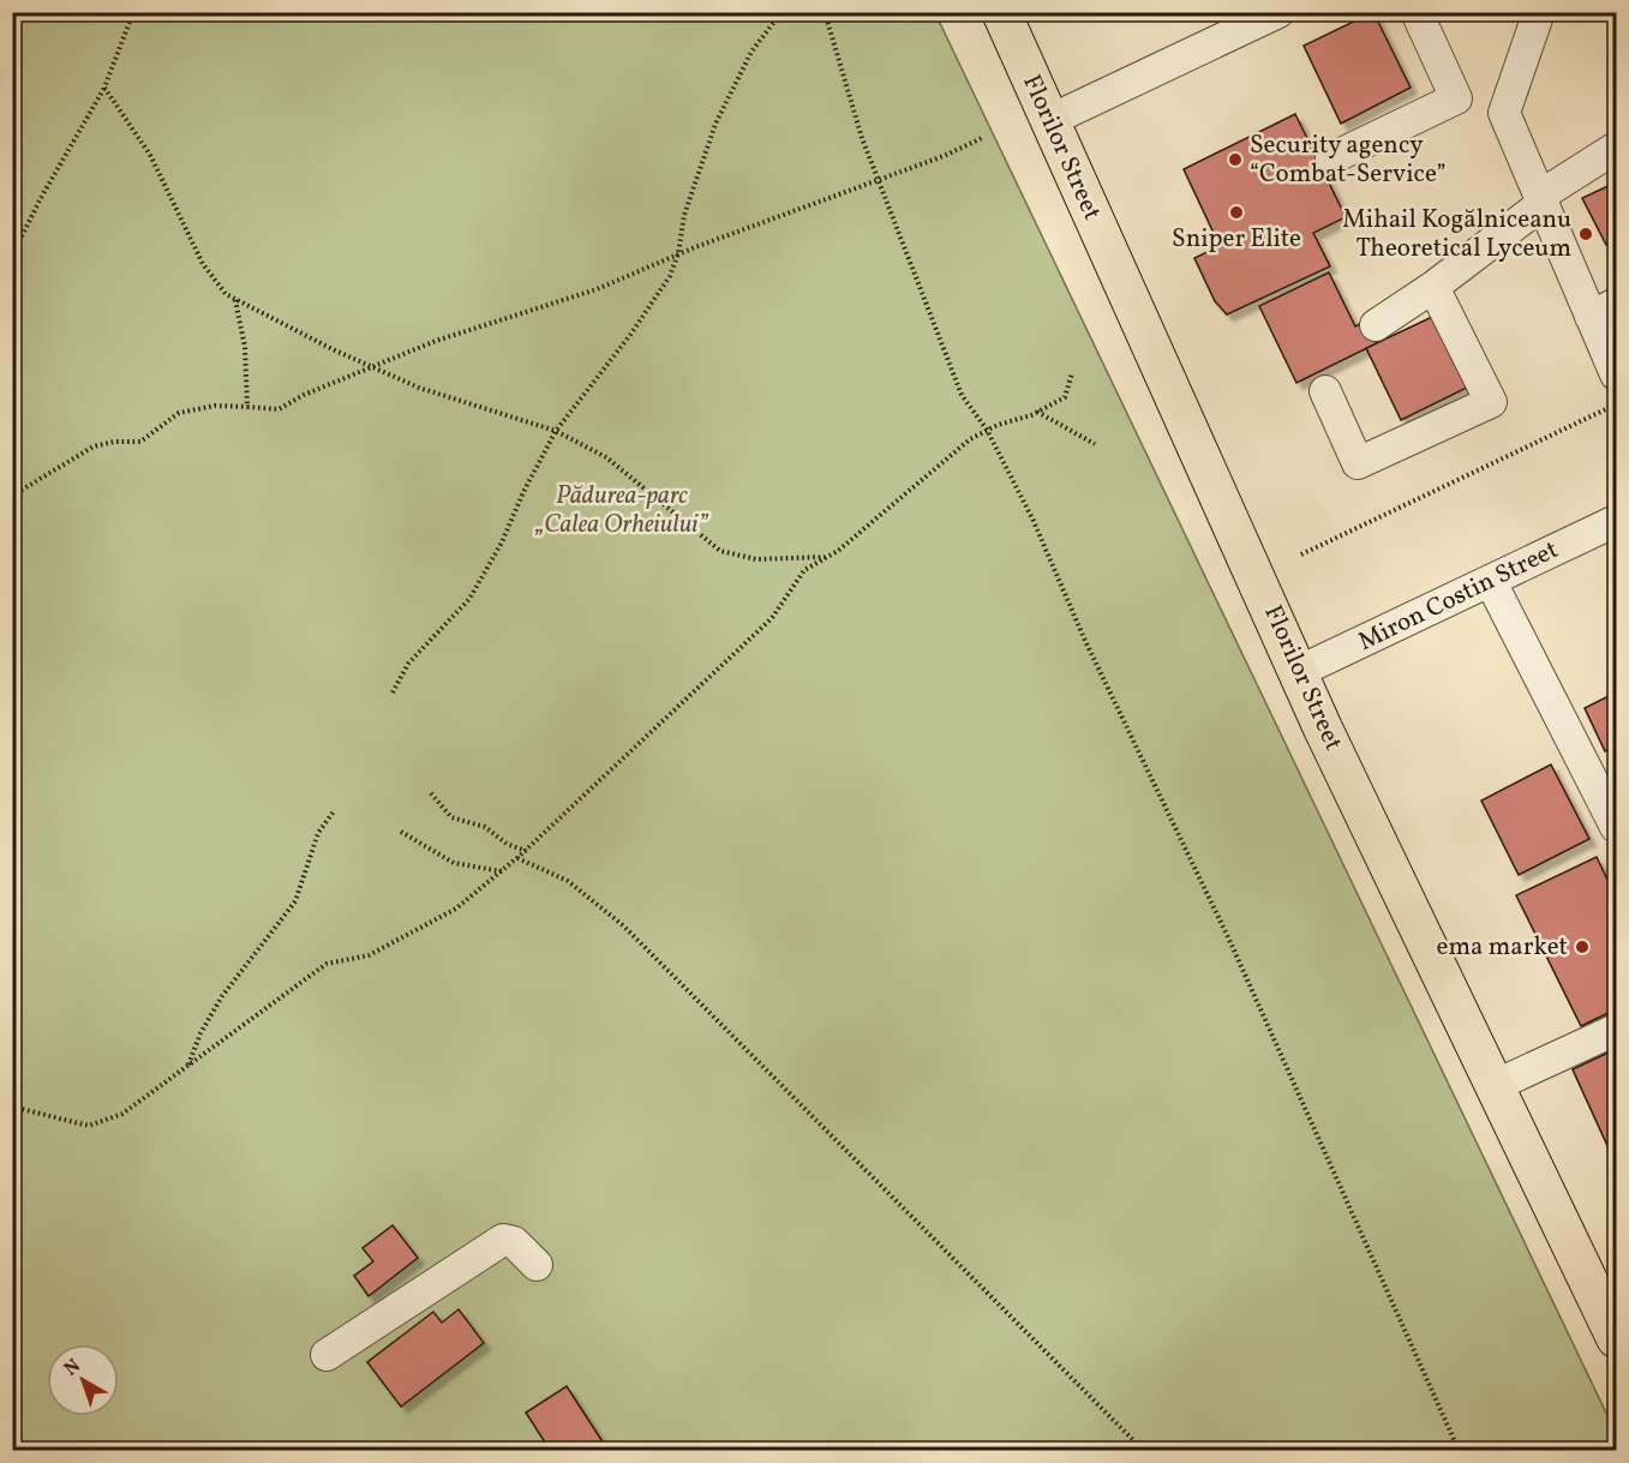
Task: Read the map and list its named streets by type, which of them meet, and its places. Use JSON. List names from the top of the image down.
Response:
{
  "streets": {
    "main road": ["Florilor Street"],
    "street": ["Miron Costin Street"]
  },
  "crossings": [
    ["Florilor Street", "Miron Costin Street"]
  ],
  "parks": ["Pădurea-parc „Calea Orheiului”"],
  "places": [
    "Security agency “Combat-Service”",
    "Sniper Elite",
    "Mihail Kogălniceanu Theoretical Lyceum",
    "ema market"
  ],
  "north": "top left"
}
